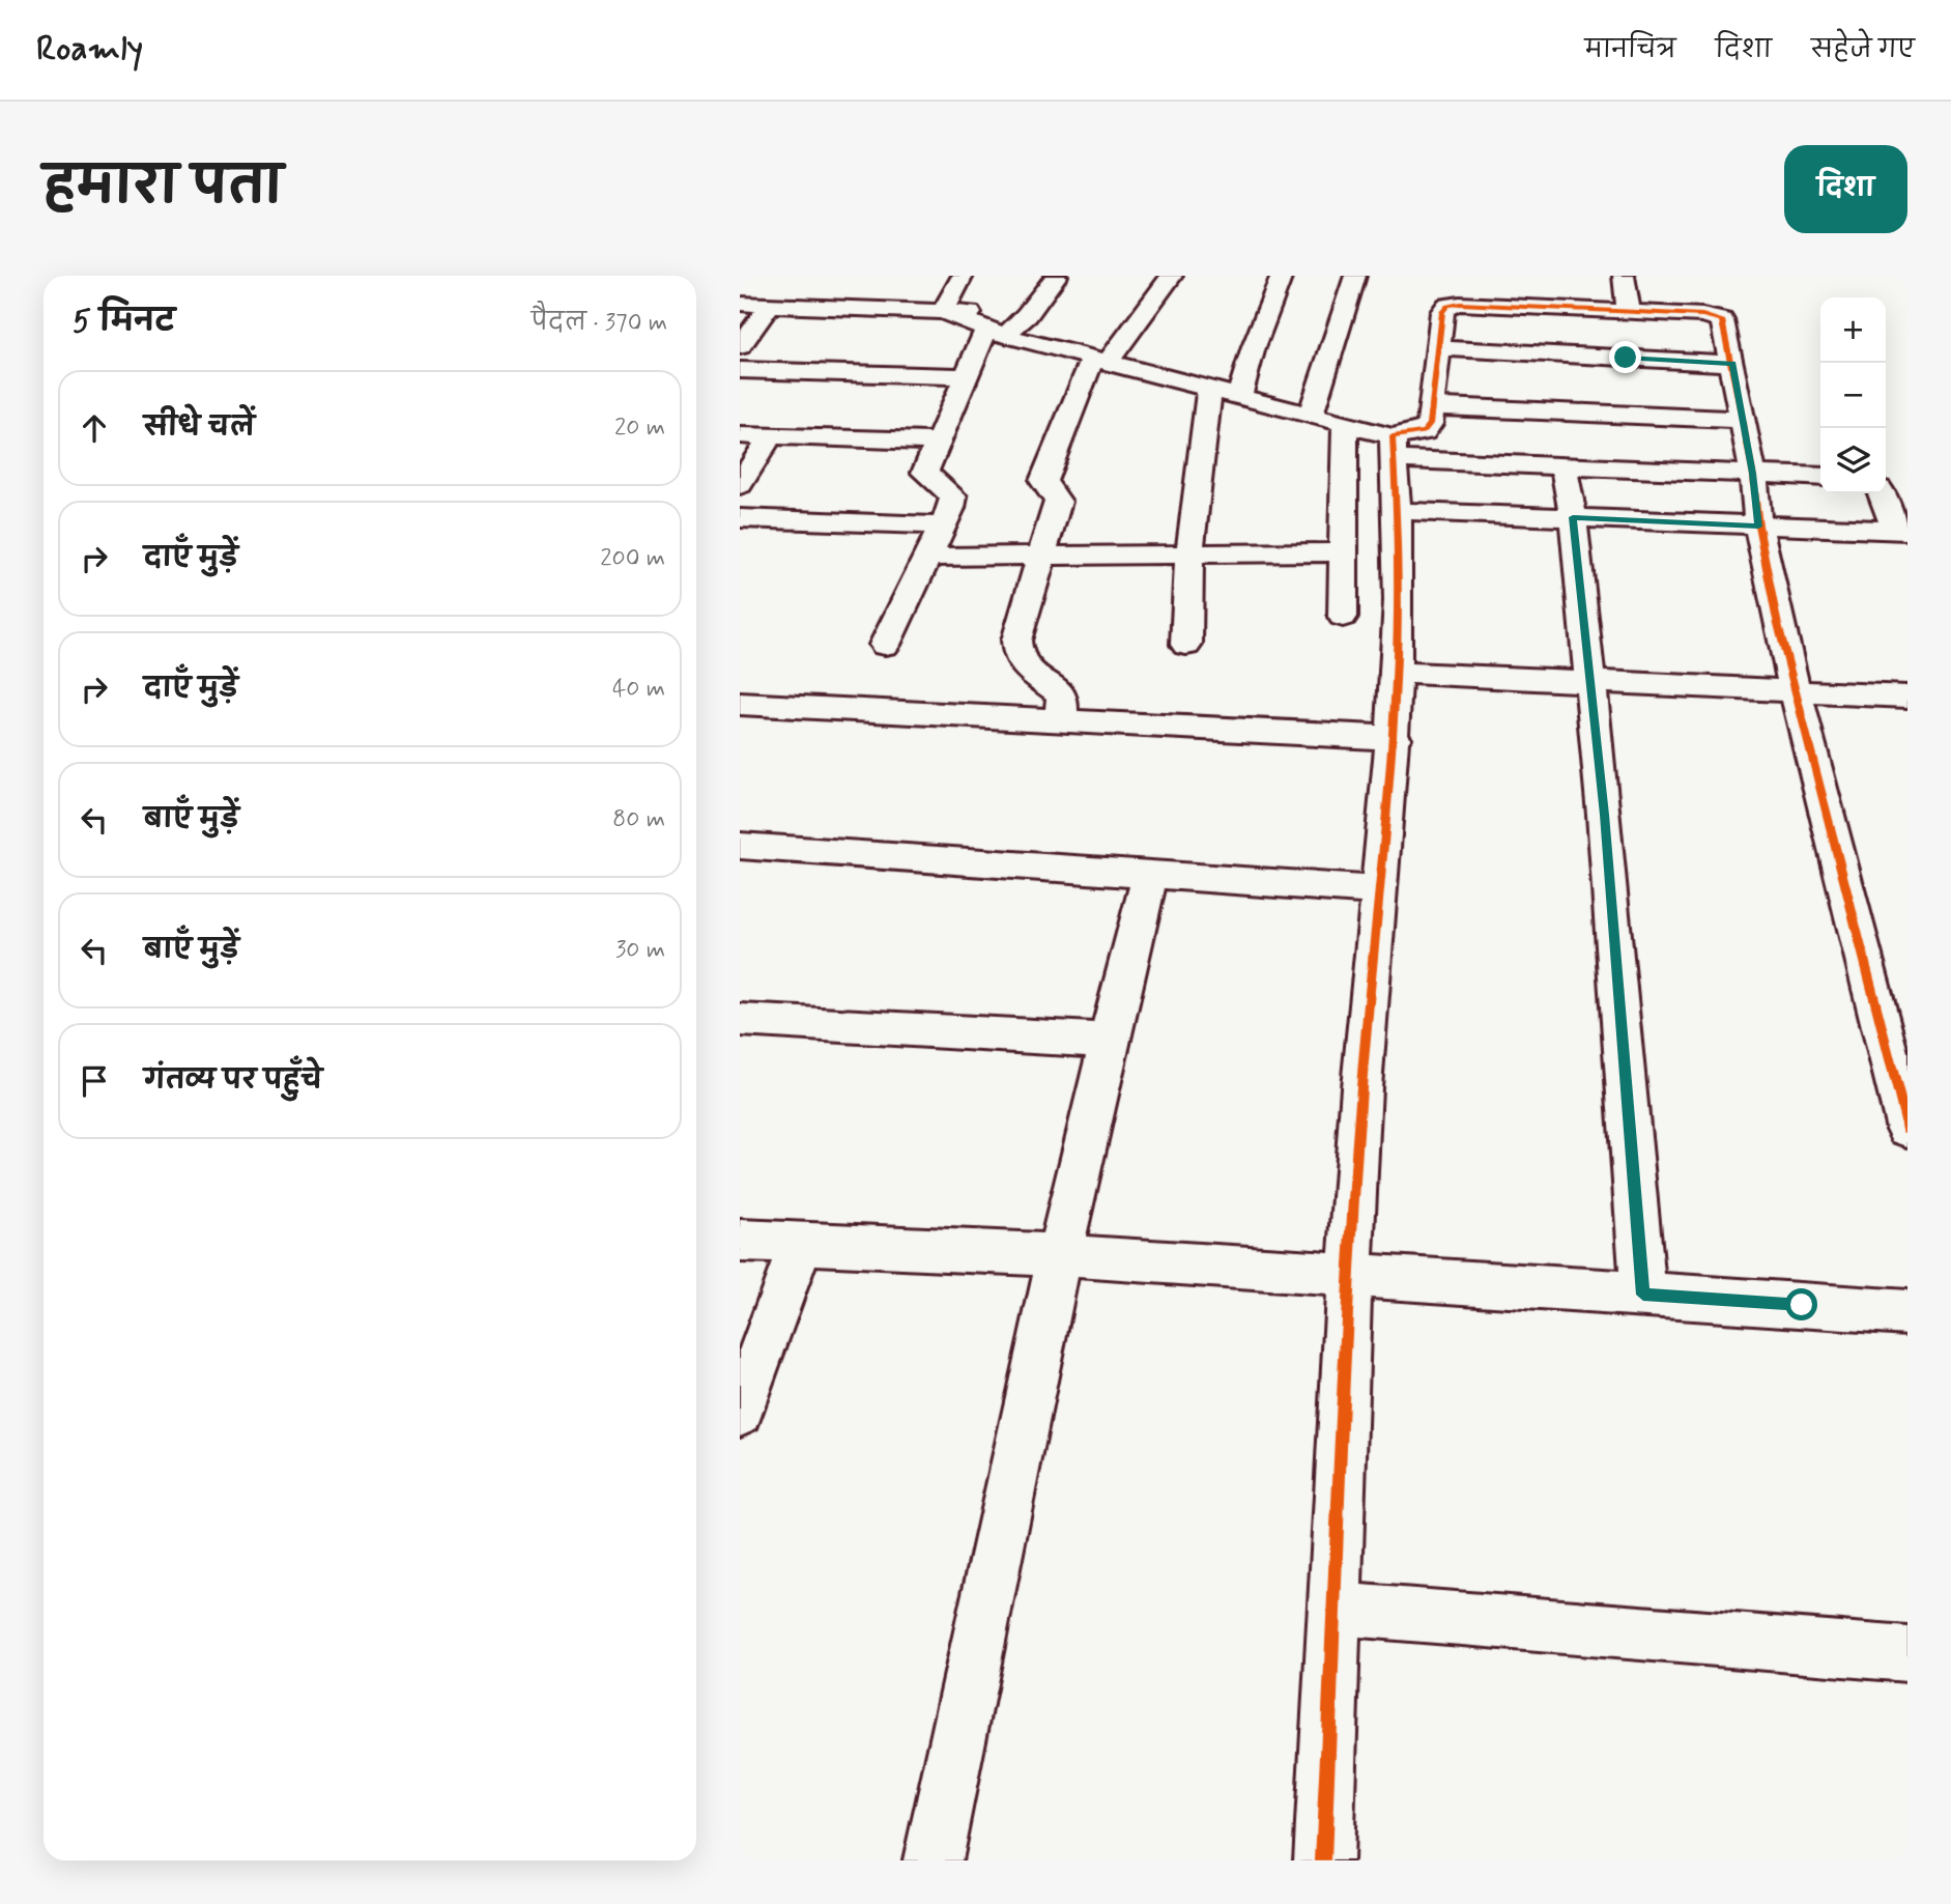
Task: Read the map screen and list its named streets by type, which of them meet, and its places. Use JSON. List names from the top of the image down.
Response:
{
  "page": {
    "header": "Roamly",
    "nav": ["मानचित्र", "दिशा", "सहेजे गए"],
    "title": "हमारा पता",
    "buttons": "दिशा",
    "heading": ["5 मिनट", "पैदल · 370 m"],
    "map_buttons": ["+", "−"],
    "list": [
      ["सीधे चलें", "20 m"],
      ["दाएँ मुड़ें", "200 m"],
      ["दाएँ मुड़ें", "40 m"],
      ["बाएँ मुड़ें", "80 m"],
      ["बाएँ मुड़ें", "30 m"],
      "गंतव्य पर पहुँचे"
    ]
  }
}
